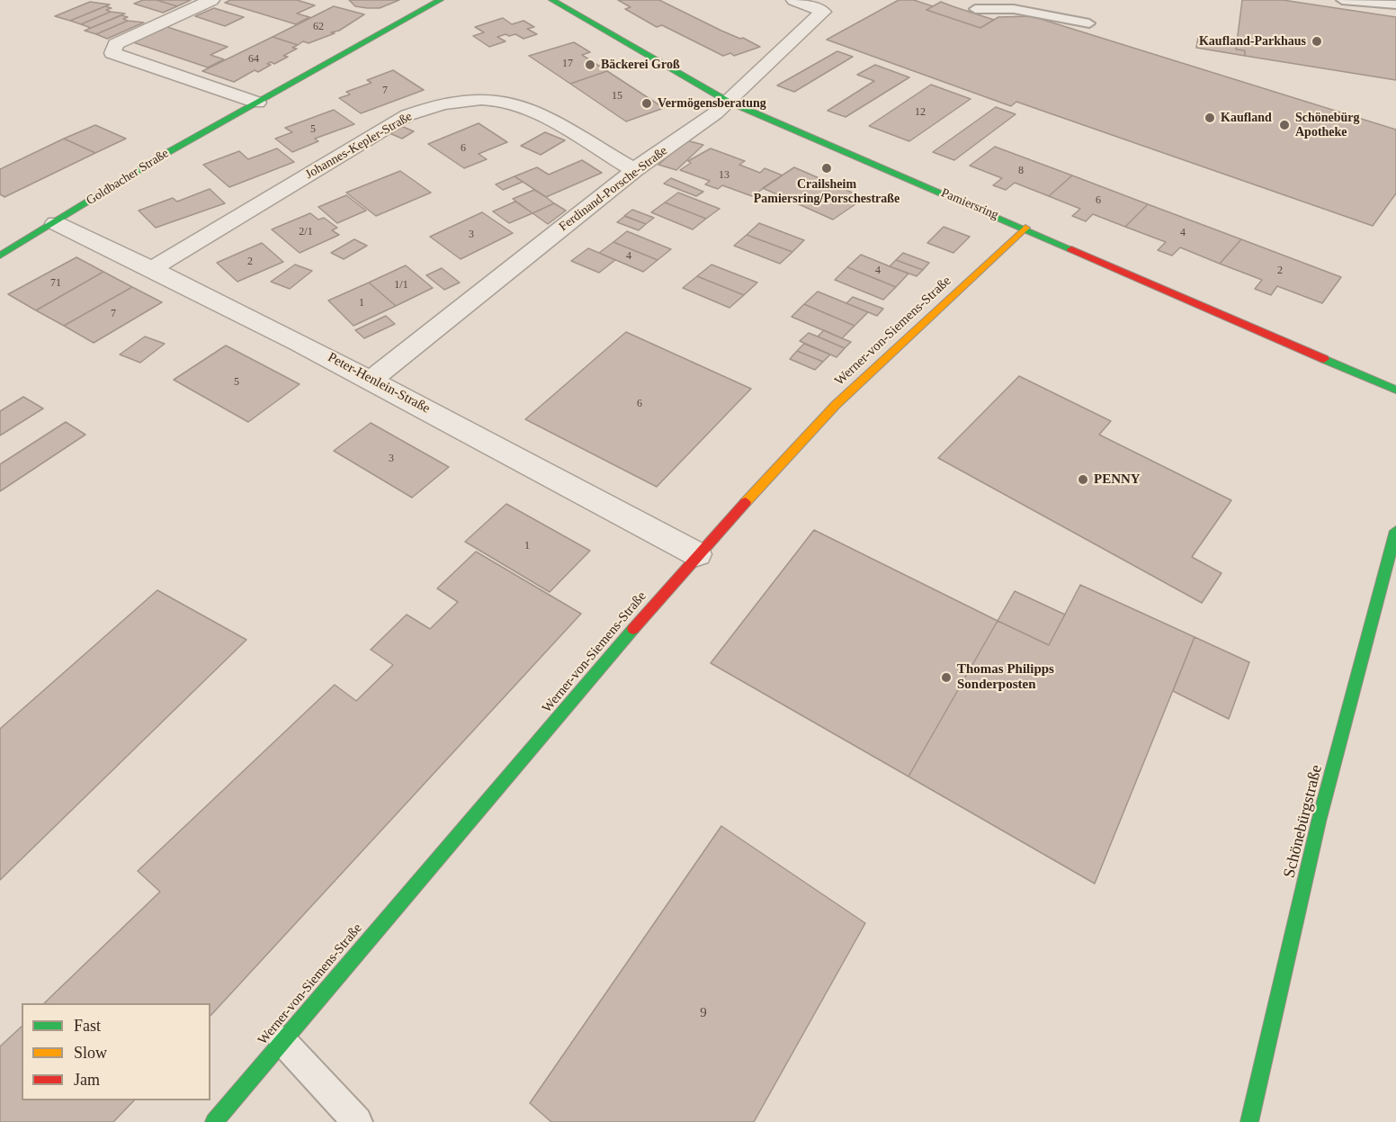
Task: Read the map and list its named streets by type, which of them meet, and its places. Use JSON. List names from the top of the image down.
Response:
{
  "streets": {
    "street": [
      "Johannes-Kepler-Straße",
      "Goldbacher Straße",
      "Ferdinand-Porsche-Straße",
      "Pamiersring",
      "Werner-von-Siemens-Straße",
      "Peter-Henlein-Straße",
      "Schönebürgstraße"
    ]
  },
  "crossings": [
    ["Johannes-Kepler-Straße", "Ferdinand-Porsche-Straße"],
    ["Johannes-Kepler-Straße", "Peter-Henlein-Straße"],
    ["Goldbacher Straße", "Peter-Henlein-Straße"],
    ["Ferdinand-Porsche-Straße", "Pamiersring"],
    ["Ferdinand-Porsche-Straße", "Peter-Henlein-Straße"],
    ["Pamiersring", "Werner-von-Siemens-Straße"],
    ["Werner-von-Siemens-Straße", "Peter-Henlein-Straße"]
  ],
  "places": [
    "Kaufland-Parkhaus",
    "Bäckerei Groß",
    "Vermögensberatung",
    "Kaufland",
    "Schönebürg Apotheke",
    "Crailsheim Pamiersring/Porschestraße",
    "PENNY",
    "Thomas Philipps Sonderposten"
  ],
  "house_numbers": [
    "62",
    "64",
    "17",
    "7",
    "15",
    "12",
    "5",
    "6",
    "8",
    "13",
    "6",
    "2/1",
    "4",
    "3",
    "4",
    "2",
    "4",
    "2",
    "71",
    "1/1",
    "1",
    "7",
    "5",
    "6",
    "3",
    "1",
    "9"
  ],
  "legend": ["Fast", "Slow", "Jam"]
}
